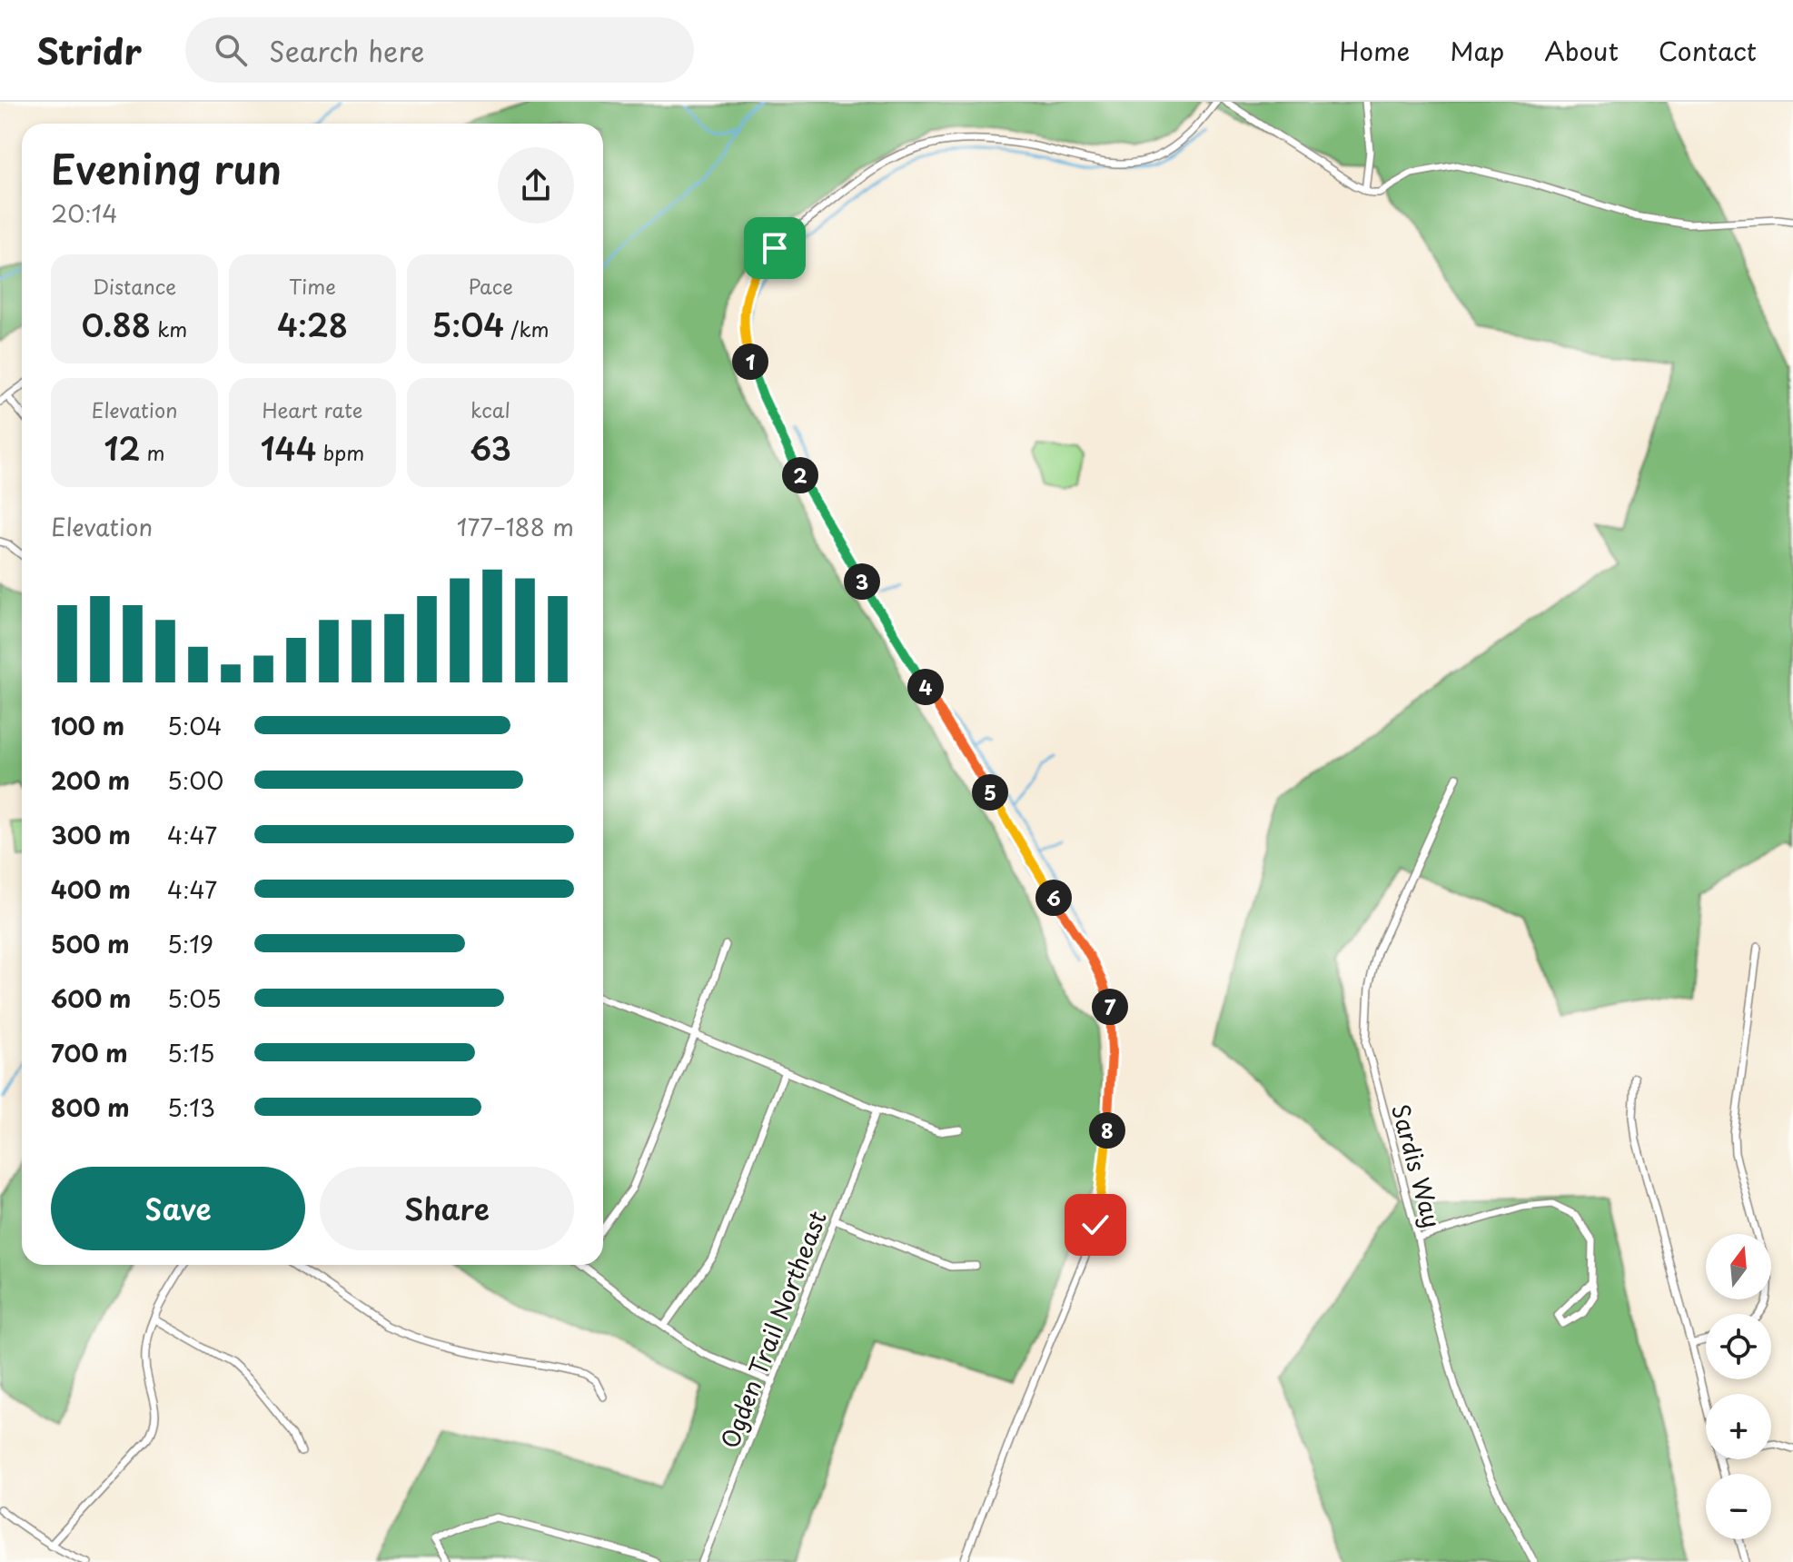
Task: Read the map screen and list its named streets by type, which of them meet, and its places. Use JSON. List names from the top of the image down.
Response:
{
  "streets": {
    "street": ["Sardis Way", "Ogden Trail Northeast"]
  },
  "north": "top",
  "page": {
    "header": "Stridr",
    "search": "Search here",
    "nav": [
      "Home",
      "Map",
      "About",
      "Contact"
    ],
    "heading": ["Evening run", "20:14"],
    "stats": [
      ["Distance", "0.88 km"],
      ["Time", "4:28"],
      ["Pace", "5:04 /km"],
      ["Elevation", "12 m"],
      ["Heart rate", "144 bpm"],
      ["kcal", "63"]
    ],
    "pins": [
      "1",
      "2",
      "3",
      "4",
      "5",
      "6",
      "7",
      "8"
    ],
    "chart": ["Elevation", "177–188 m"],
    "list": [
      {
        "name": "100 m",
        "note": "5:04"
      },
      {
        "name": "200 m",
        "note": "5:00"
      },
      {
        "name": "300 m",
        "note": "4:47"
      },
      {
        "name": "400 m",
        "note": "4:47"
      },
      {
        "name": "500 m",
        "note": "5:19"
      },
      {
        "name": "600 m",
        "note": "5:05"
      },
      {
        "name": "700 m",
        "note": "5:15"
      },
      {
        "name": "800 m",
        "note": "5:13"
      }
    ],
    "buttons": ["Save", "Share"],
    "map_buttons": ["+", "−"]
  }
}
